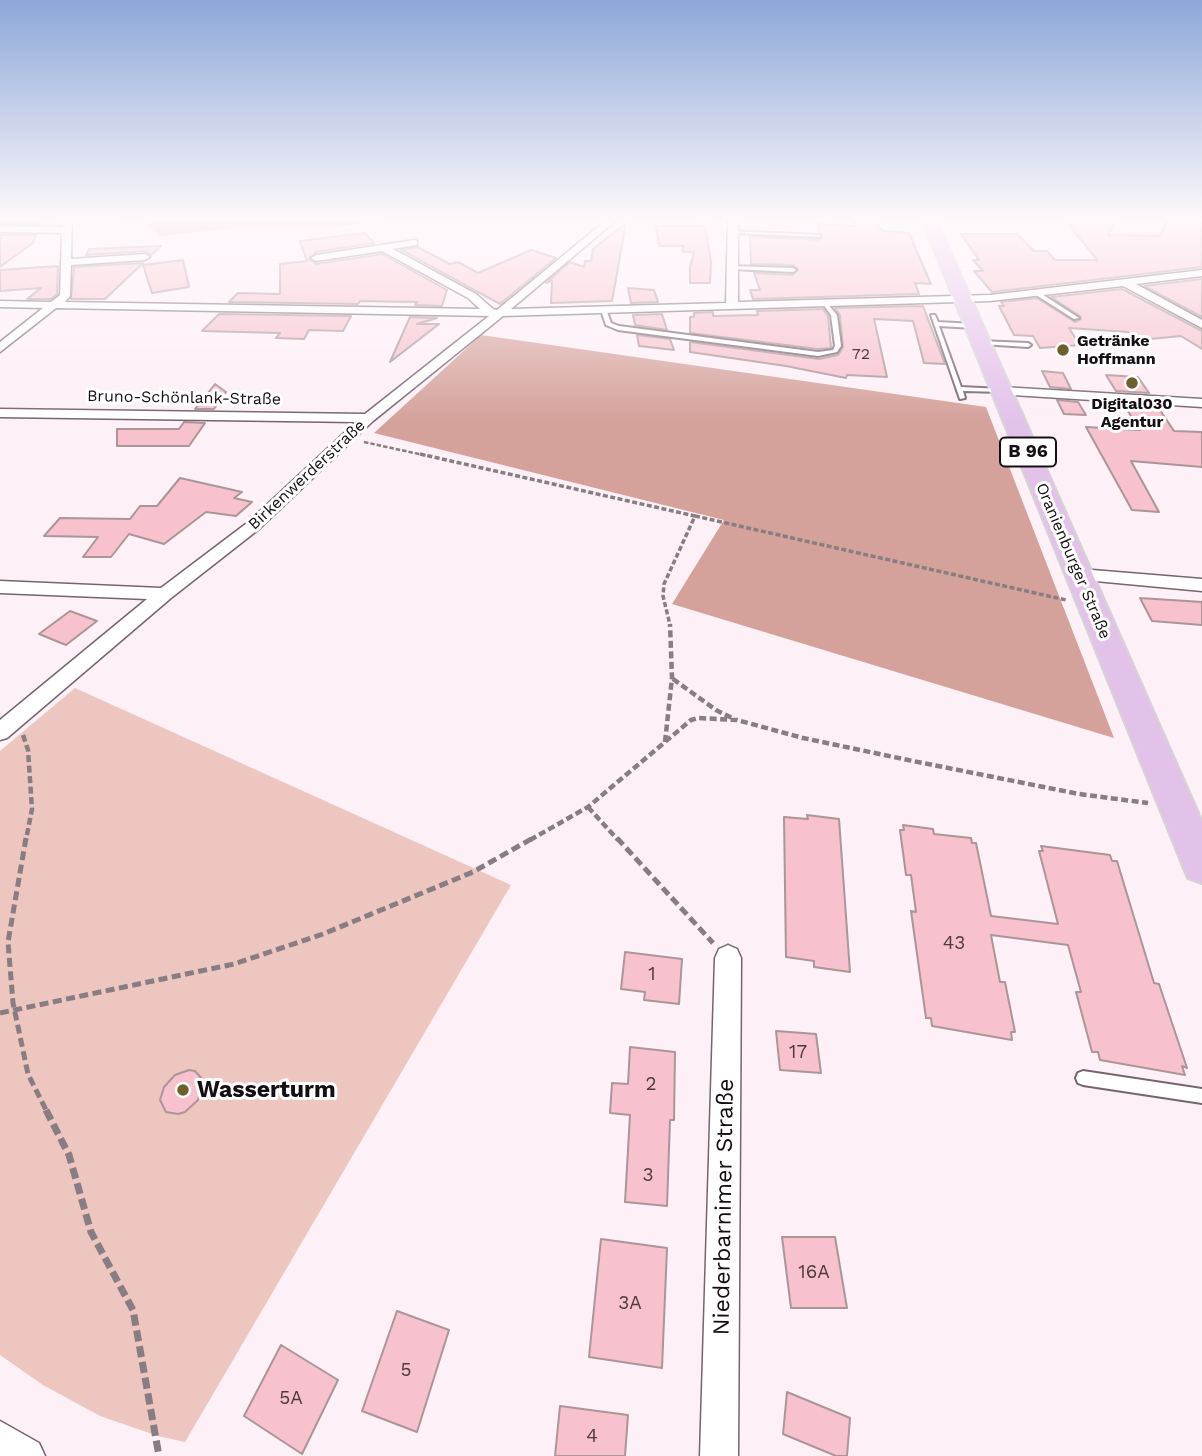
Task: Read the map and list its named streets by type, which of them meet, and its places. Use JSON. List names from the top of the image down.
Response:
{
  "streets": {
    "main road": ["B 96", "Oranienburger Straße"],
    "street": ["Bruno-Schönlank-Straße", "Birkenwerderstraße", "Niederbarnimer Straße"]
  },
  "crossings": [
    ["Bruno-Schönlank-Straße", "Birkenwerderstraße"]
  ],
  "places": ["Getränke Hoffmann", "Digital030 Agentur", "Wasserturm"],
  "house_numbers": [
    "72",
    "43",
    "1",
    "17",
    "2",
    "3",
    "16A",
    "3A",
    "5",
    "5A",
    "4"
  ]
}
